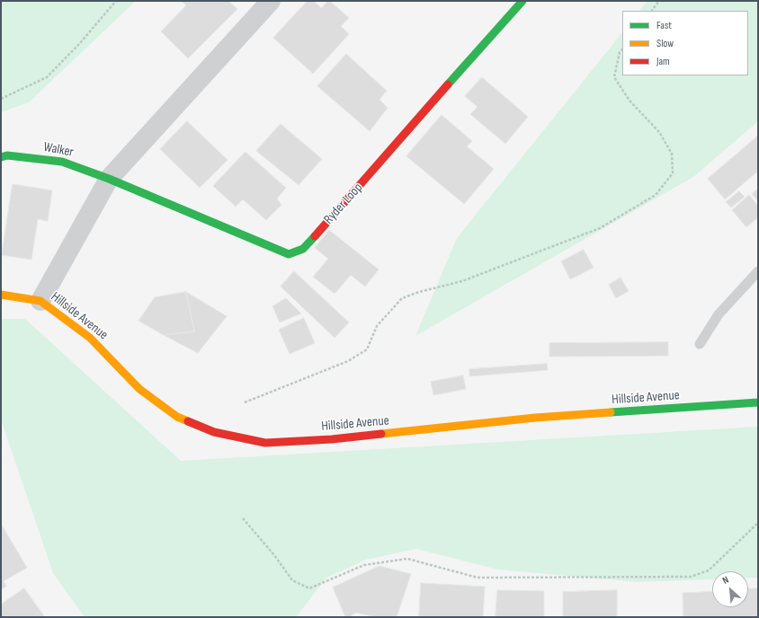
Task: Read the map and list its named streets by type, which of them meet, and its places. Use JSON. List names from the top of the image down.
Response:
{
  "streets": {
    "street": ["Walker", "Ryder Loop", "Hillside Avenue"]
  },
  "crossings": [
    ["Walker", "Ryder Loop"]
  ],
  "legend": ["Fast", "Slow", "Jam"],
  "north": "top left"
}
